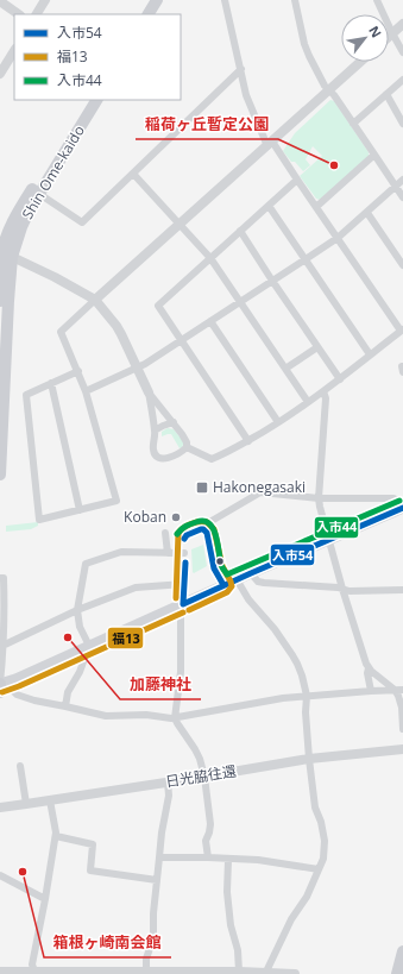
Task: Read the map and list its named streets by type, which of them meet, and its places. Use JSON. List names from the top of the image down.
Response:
{
  "streets": {
    "main road": ["Shin Ome-kaido"],
    "street": ["日光脇往還"]
  },
  "places": {
    "other": [
      "稲荷ヶ丘暫定公園",
      "Koban",
      "加藤神社",
      "箱根ヶ崎南会館"
    ],
    "transit": ["Hakonegasaki"]
  },
  "lines": ["transit line 入市44", "transit line 入市54", "transit line 福13"],
  "legend": ["入市54", "福13", "入市44"],
  "north": "top right"
}
